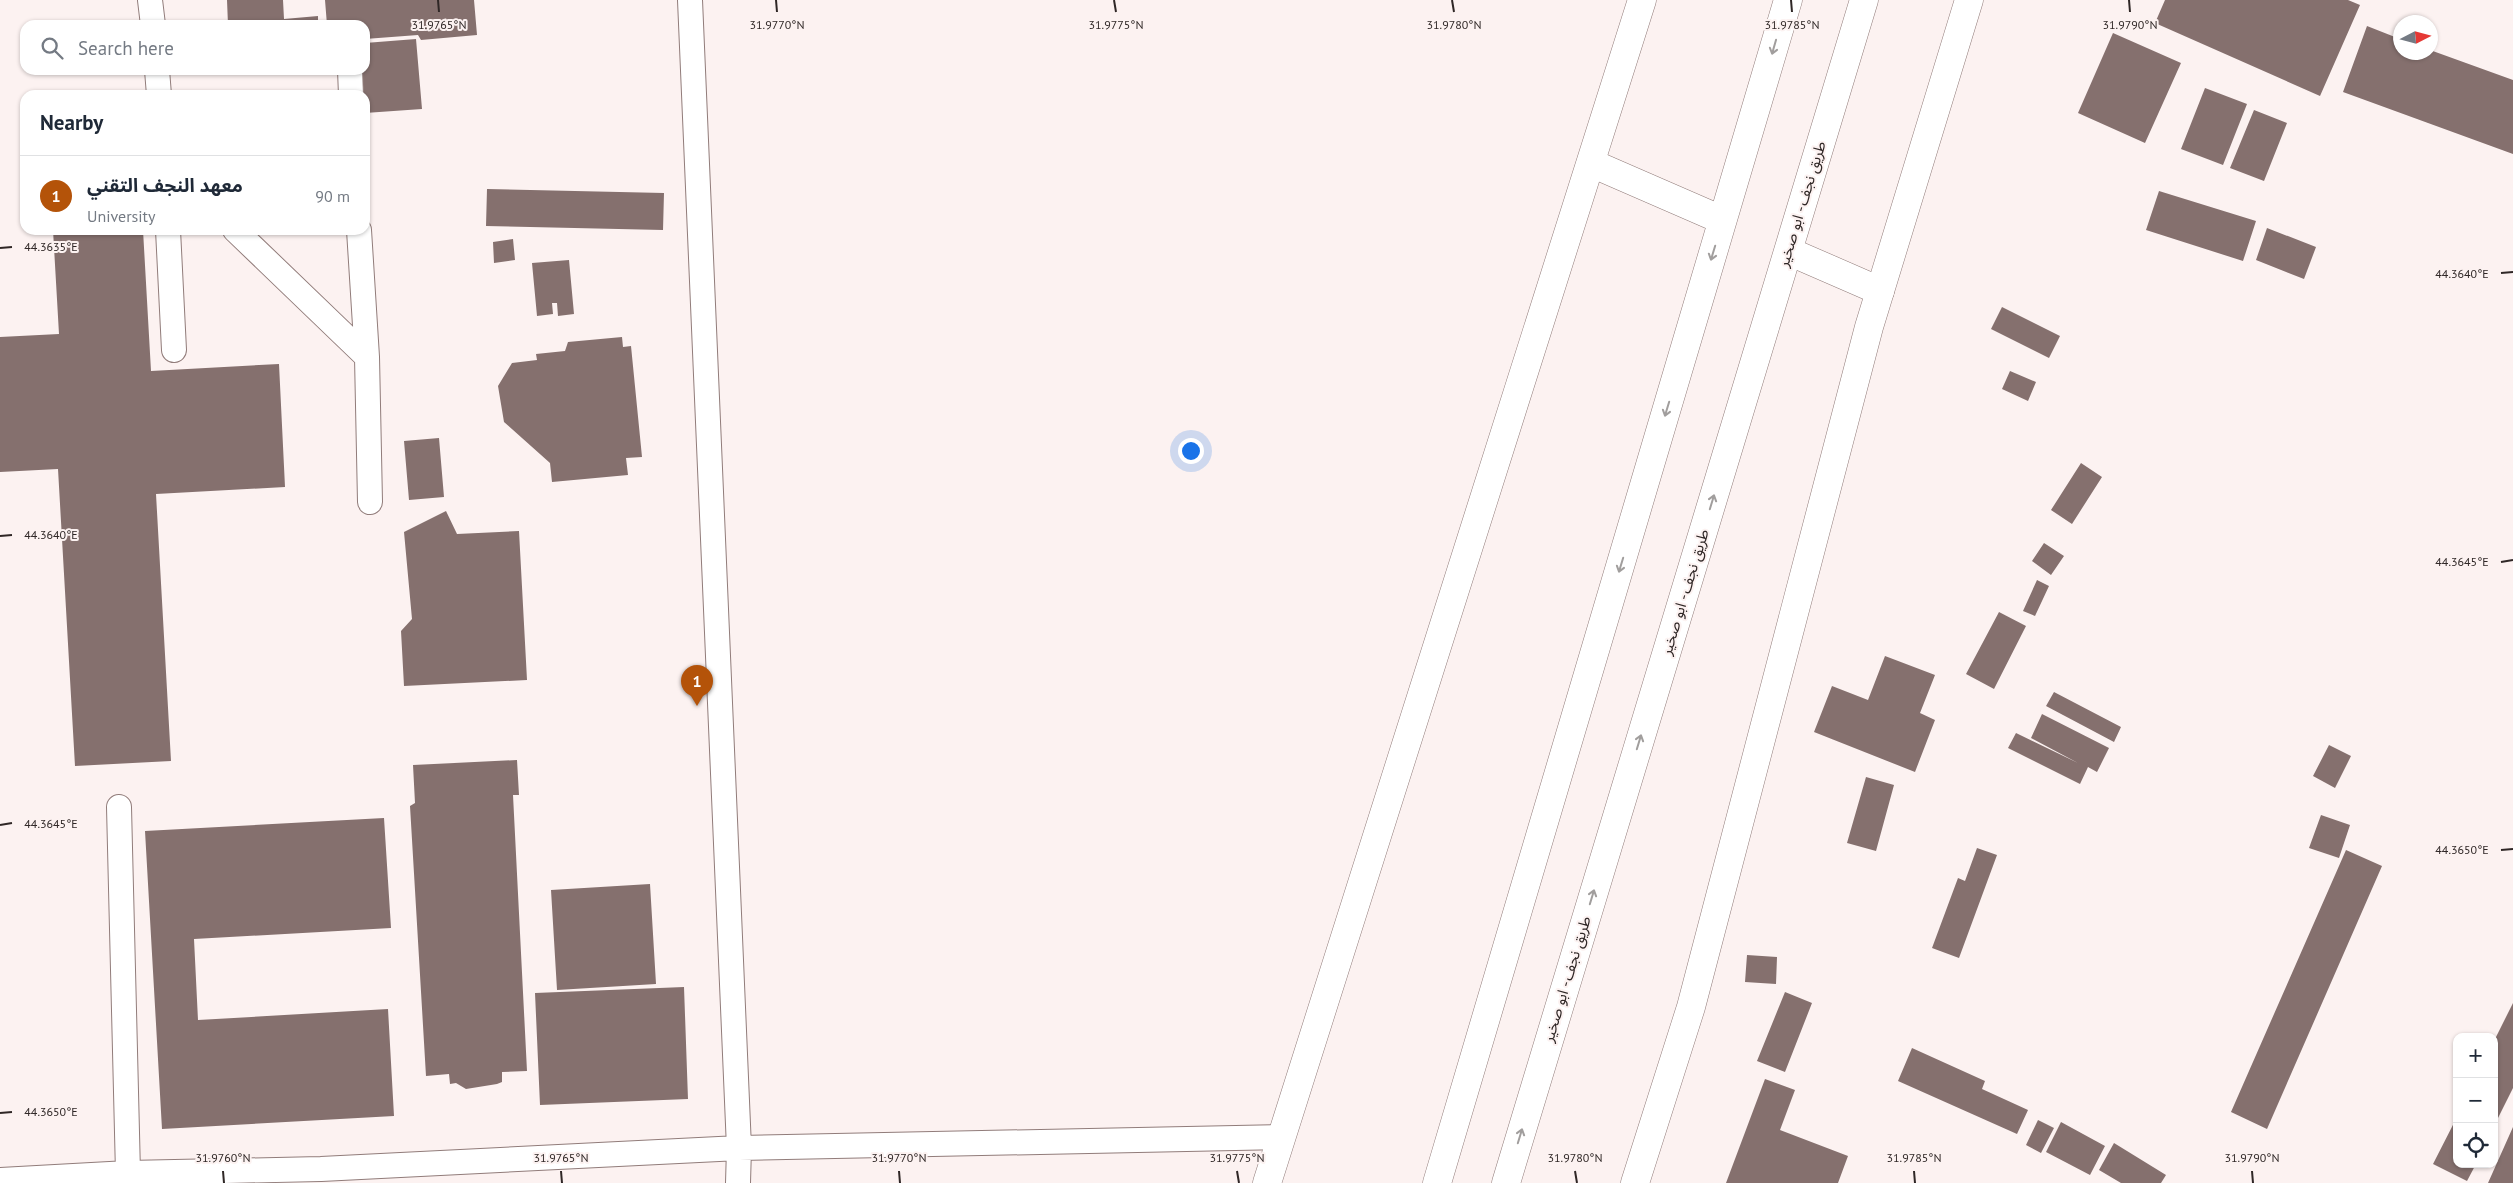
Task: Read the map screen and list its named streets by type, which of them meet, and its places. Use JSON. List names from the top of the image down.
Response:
{
  "streets": {
    "main road": ["طريق نجف - ابو صخير"]
  },
  "north": "right",
  "page": {
    "search": "Search here",
    "heading": "Nearby",
    "list": [
      {
        "mark": "1",
        "name": "معهد النجف التقني",
        "note": "University",
        "value": "90 m"
      }
    ],
    "pins": "1",
    "map_buttons": ["+", "−"]
  },
  "coordinates": [
    "31.9765°N",
    "31.9770°N",
    "31.9775°N",
    "31.9780°N",
    "31.9785°N",
    "31.9790°N",
    "44.3635°E",
    "44.3640°E",
    "44.3645°E",
    "44.3650°E",
    "31.9760°N"
  ]
}
